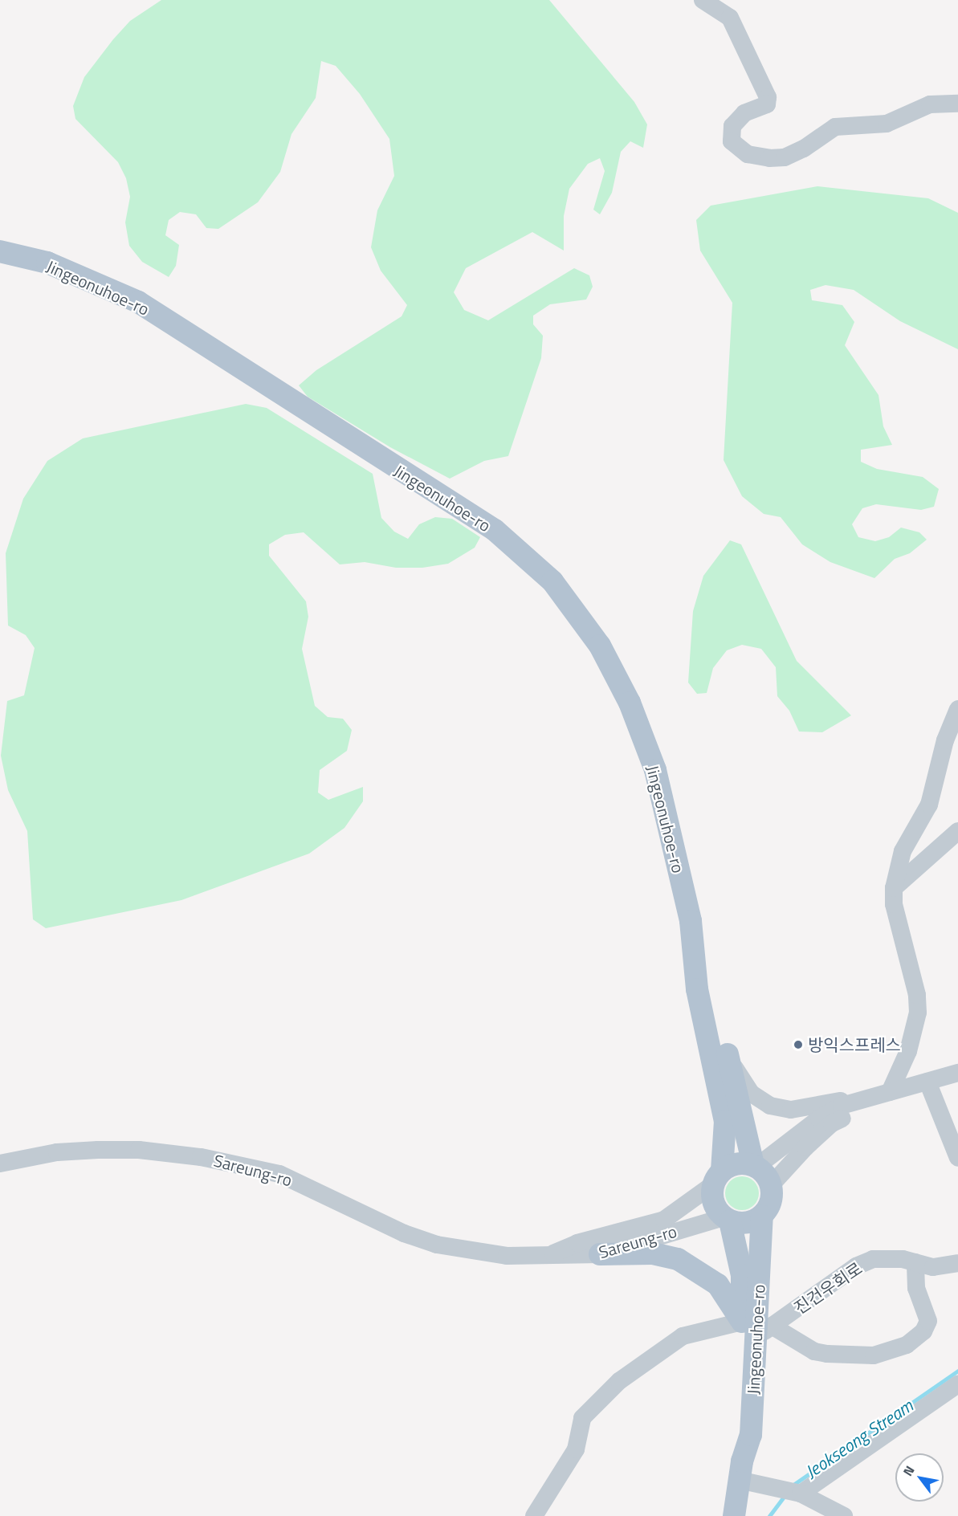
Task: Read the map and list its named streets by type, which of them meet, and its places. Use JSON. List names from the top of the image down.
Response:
{
  "streets": {
    "main road": ["Jingeonuhoe-ro"],
    "street": ["Sareung-ro", "진건우회로"]
  },
  "crossings": [
    ["Jingeonuhoe-ro", "Sareung-ro"],
    ["Jingeonuhoe-ro", "진건우회로"]
  ],
  "water": ["Jeokseong Stream"],
  "places": ["방익스프레스"],
  "north": "top left"
}
